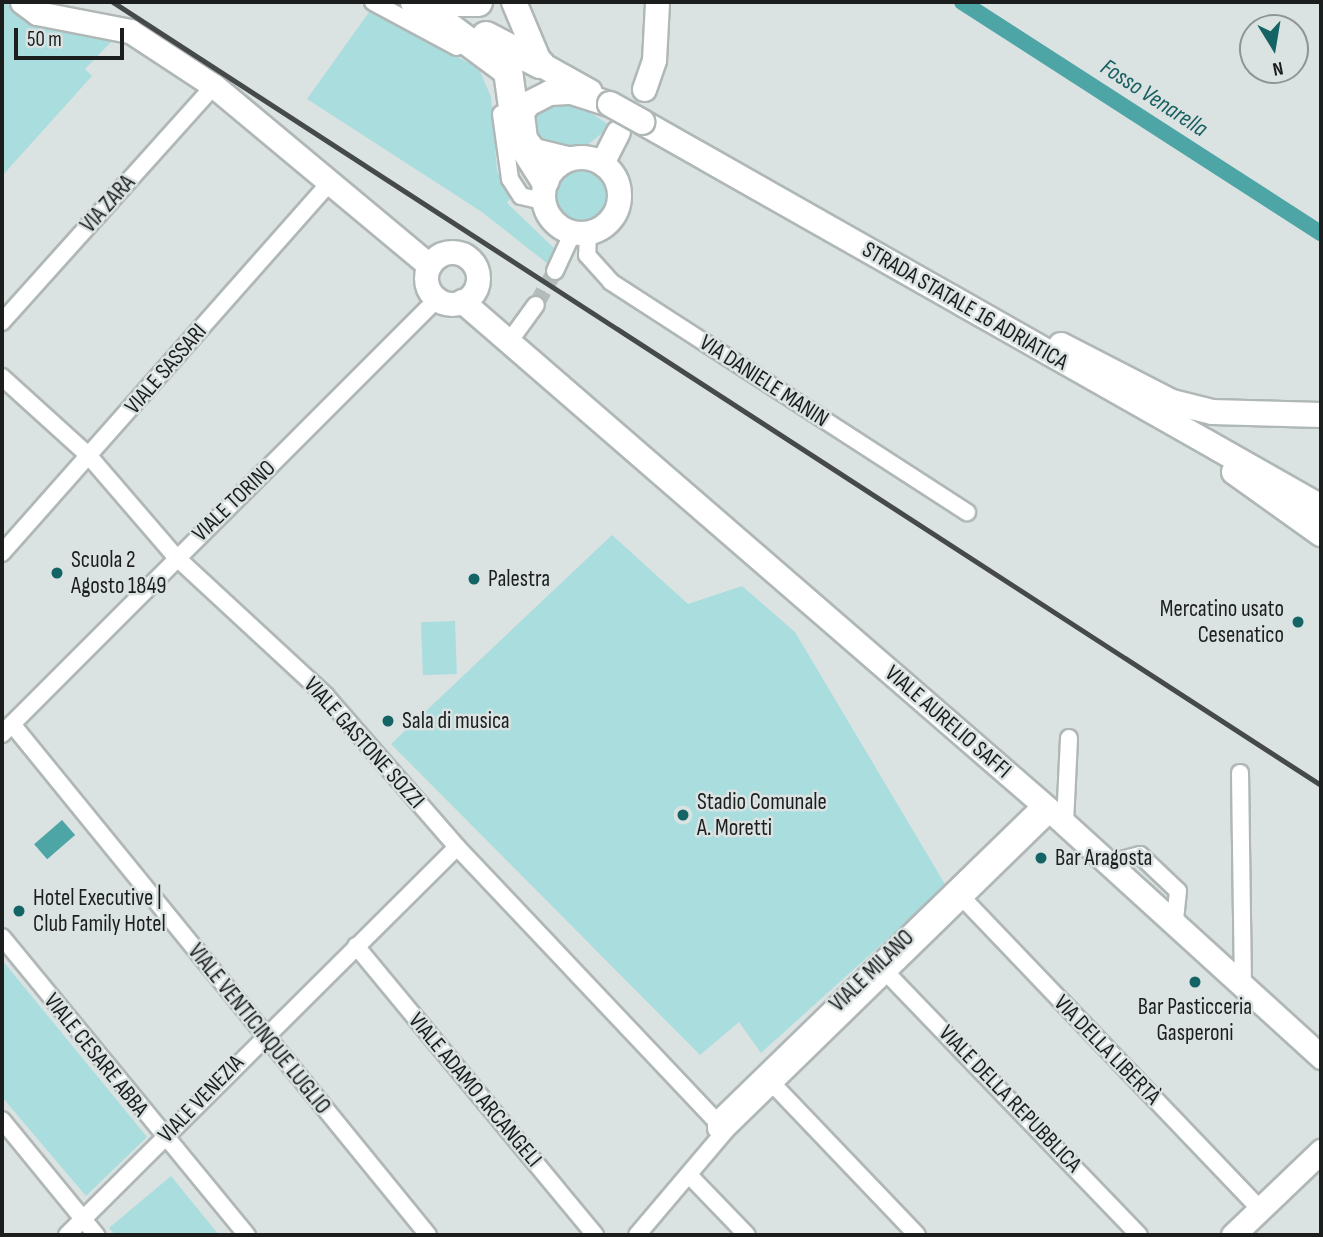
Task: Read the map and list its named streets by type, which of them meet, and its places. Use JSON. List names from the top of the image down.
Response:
{
  "streets": {
    "highway": ["STRADA STATALE 16 ADRIATICA"],
    "street": [
      "VIA ZARA",
      "VIALE SASSARI",
      "VIA DANIELE MANIN",
      "VIALE TORINO",
      "VIALE AURELIO SAFFI",
      "VIALE GASTONE SOZZI",
      "VIALE MILANO",
      "VIALE VENTICINQUE LUGLIO",
      "VIA DELLA LIBERTÀ",
      "VIALE CESARE ABBA",
      "VIALE ADAMO ARCANGELI",
      "VIALE VENEZIA",
      "VIALE DELLA REPUBBLICA"
    ]
  },
  "crossings": [
    ["VIALE SASSARI", "VIALE GASTONE SOZZI"],
    ["VIALE TORINO", "VIALE AURELIO SAFFI"],
    ["VIALE TORINO", "VIALE GASTONE SOZZI"],
    ["VIALE TORINO", "VIALE VENTICINQUE LUGLIO"],
    ["VIALE AURELIO SAFFI", "VIALE MILANO"],
    ["VIALE GASTONE SOZZI", "VIALE MILANO"],
    ["VIALE GASTONE SOZZI", "VIALE VENEZIA"],
    ["VIALE MILANO", "VIA DELLA LIBERTÀ"],
    ["VIALE MILANO", "VIALE DELLA REPUBBLICA"],
    ["VIALE VENTICINQUE LUGLIO", "VIALE VENEZIA"],
    ["VIALE CESARE ABBA", "VIALE VENEZIA"],
    ["VIALE ADAMO ARCANGELI", "VIALE VENEZIA"]
  ],
  "water": ["Fosso Venarella"],
  "places": [
    "Scuola 2 Agosto 1849",
    "Palestra",
    "Mercatino usato Cesenatico",
    "Sala di musica",
    "Stadio Comunale A. Moretti",
    "Bar Aragosta",
    "Hotel Executive | Club Family Hotel",
    "Bar Pasticceria Gasperoni"
  ],
  "scale_bar": "50 m",
  "north": "bottom"
}
